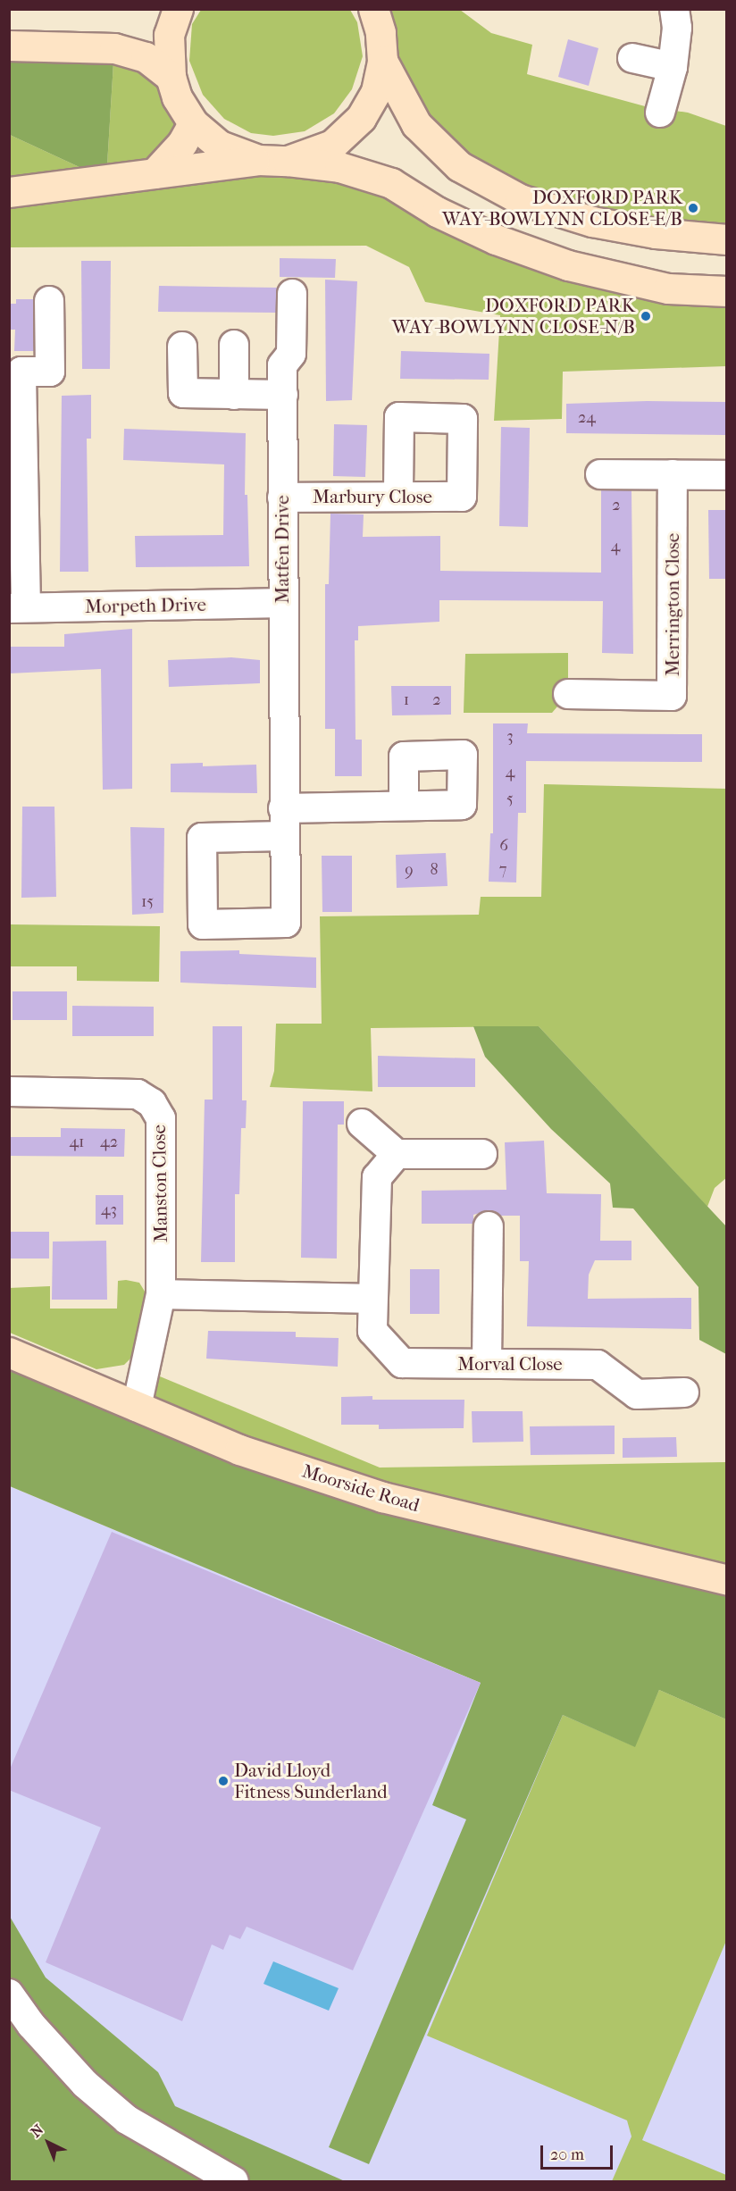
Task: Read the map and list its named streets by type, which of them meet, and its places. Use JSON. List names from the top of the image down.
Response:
{
  "streets": {
    "main road": ["Moorside Road"],
    "street": [
      "Marbury Close",
      "Matfen Drive",
      "Merrington Close",
      "Morpeth Drive",
      "Manston Close",
      "Morval Close"
    ]
  },
  "crossings": [
    ["Marbury Close", "Matfen Drive"],
    ["Matfen Drive", "Morpeth Drive"],
    ["Manston Close", "Moorside Road"]
  ],
  "places": ["DOXFORD PARK WAY-BOWLYNN CLOSE-E/B", "DOXFORD PARK WAY-BOWLYNN CLOSE-N/B", "David Lloyd Fitness Sunderland"],
  "house_numbers": [
    "24",
    "2",
    "4",
    "1",
    "2",
    "3",
    "4",
    "5",
    "6",
    "8",
    "7",
    "9",
    "15",
    "41",
    "42",
    "43"
  ],
  "scale_bar": "20 m",
  "north": "top left"
}
